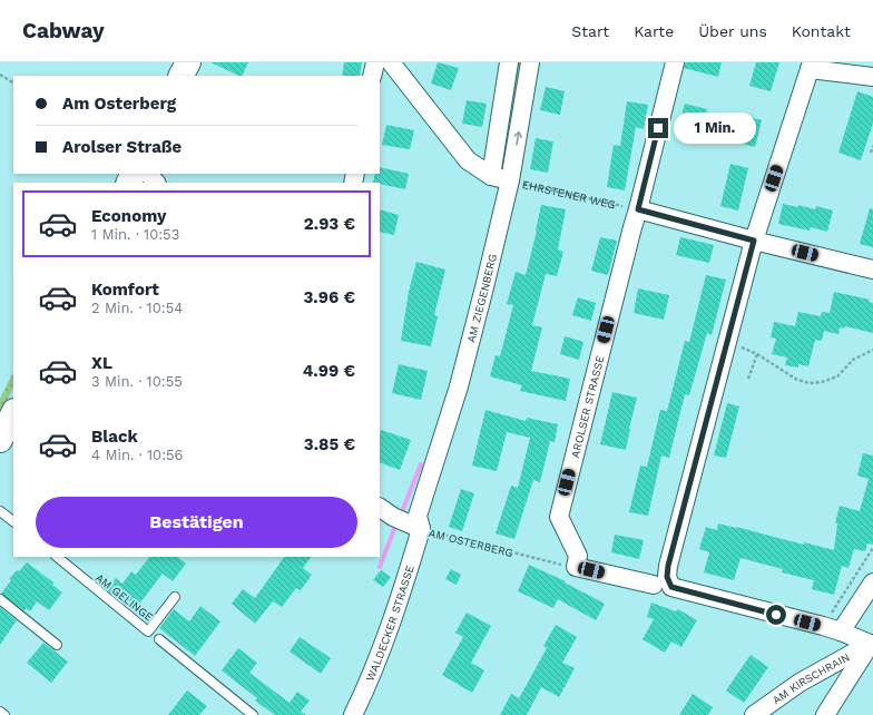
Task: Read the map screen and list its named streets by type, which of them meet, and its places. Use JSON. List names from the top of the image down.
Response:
{
  "streets": {
    "street": [
      "EHRSTENER WEG",
      "AM ZIEGENBERG",
      "AROLSER STRASSE",
      "AM OSTERBERG",
      "WALDECKER STRASSE",
      "AM KIRSCHRAIN"
    ],
    "lane": ["AM GELINGE"]
  },
  "crossings": [
    ["EHRSTENER WEG", "AM ZIEGENBERG"],
    ["EHRSTENER WEG", "AROLSER STRASSE"],
    ["AM ZIEGENBERG", "AM OSTERBERG"],
    ["AM ZIEGENBERG", "WALDECKER STRASSE"],
    ["AROLSER STRASSE", "AM OSTERBERG"],
    ["AM OSTERBERG", "WALDECKER STRASSE"]
  ],
  "page": {
    "header": "Cabway",
    "nav": [
      "Start",
      "Karte",
      "Über uns",
      "Kontakt"
    ],
    "banner": ["Am Osterberg", "Arolser Straße"],
    "bubble": "1 Min.",
    "list": [
      {
        "name": "Economy",
        "note": "1 Min. · 10:53",
        "value": "2.93 €"
      },
      {
        "name": "Komfort",
        "note": "2 Min. · 10:54",
        "value": "3.96 €"
      },
      {
        "name": "XL",
        "note": "3 Min. · 10:55",
        "value": "4.99 €"
      },
      {
        "name": "Black",
        "note": "4 Min. · 10:56",
        "value": "3.85 €"
      }
    ],
    "buttons": "Bestätigen"
  }
}
